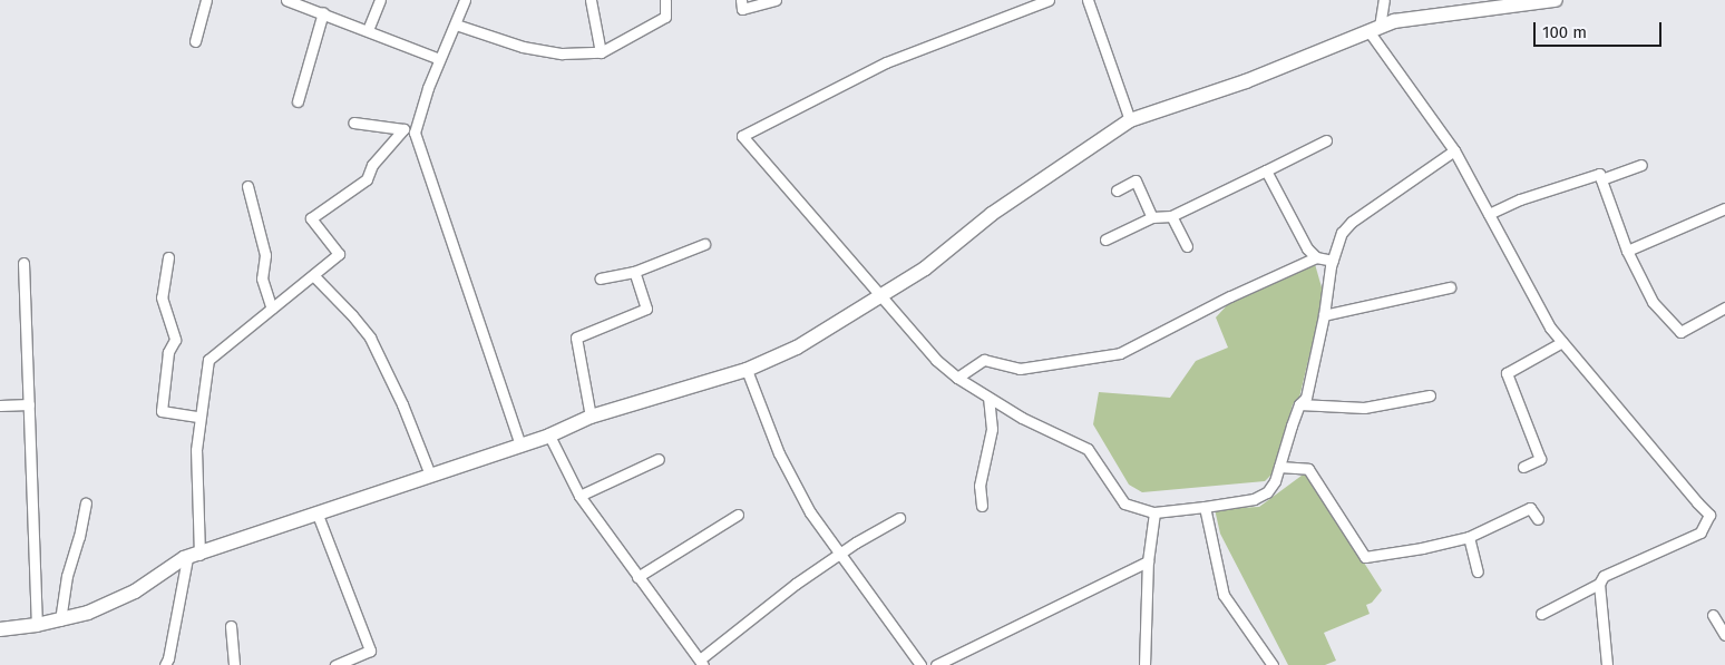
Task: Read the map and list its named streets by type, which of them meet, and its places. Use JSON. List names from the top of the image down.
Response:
{
  "scale_bar": "100 m"
}
